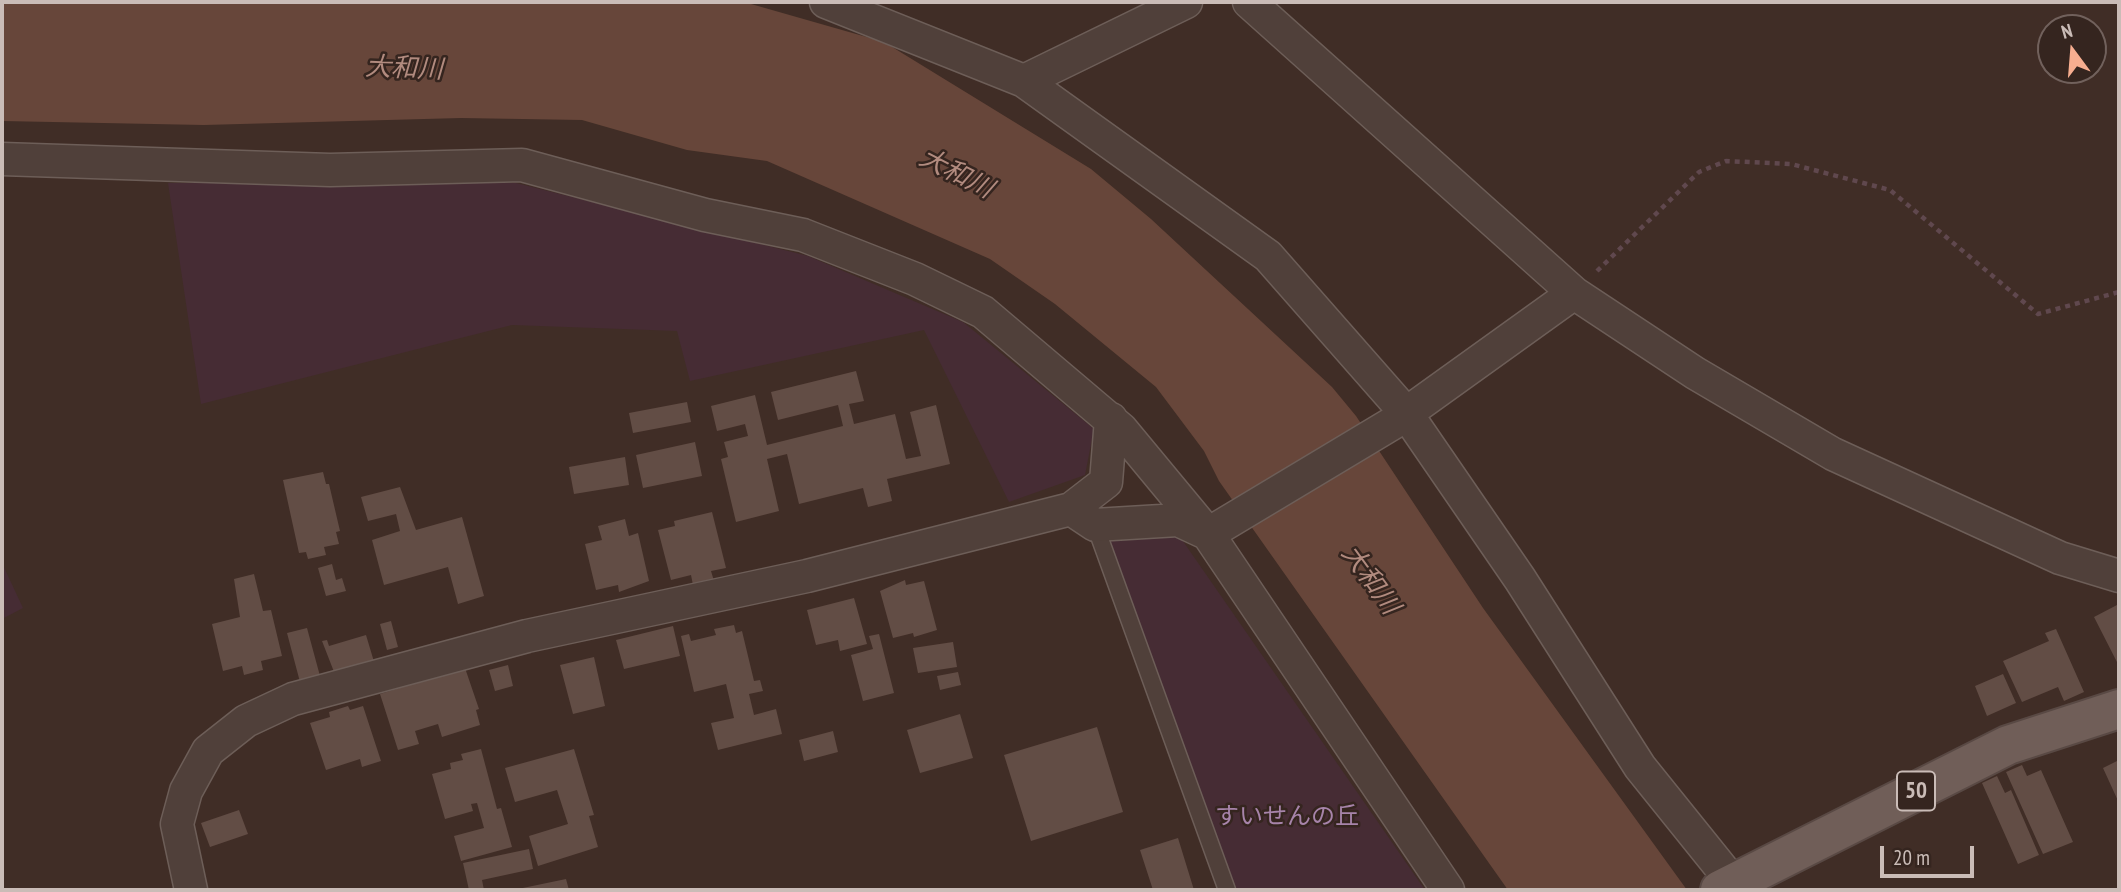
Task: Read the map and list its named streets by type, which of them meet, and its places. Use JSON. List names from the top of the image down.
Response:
{
  "streets": {
    "main road": ["50"]
  },
  "water": ["大和川"],
  "parks": ["すいせんの丘"],
  "scale_bar": "20 m",
  "north": "top"
}
